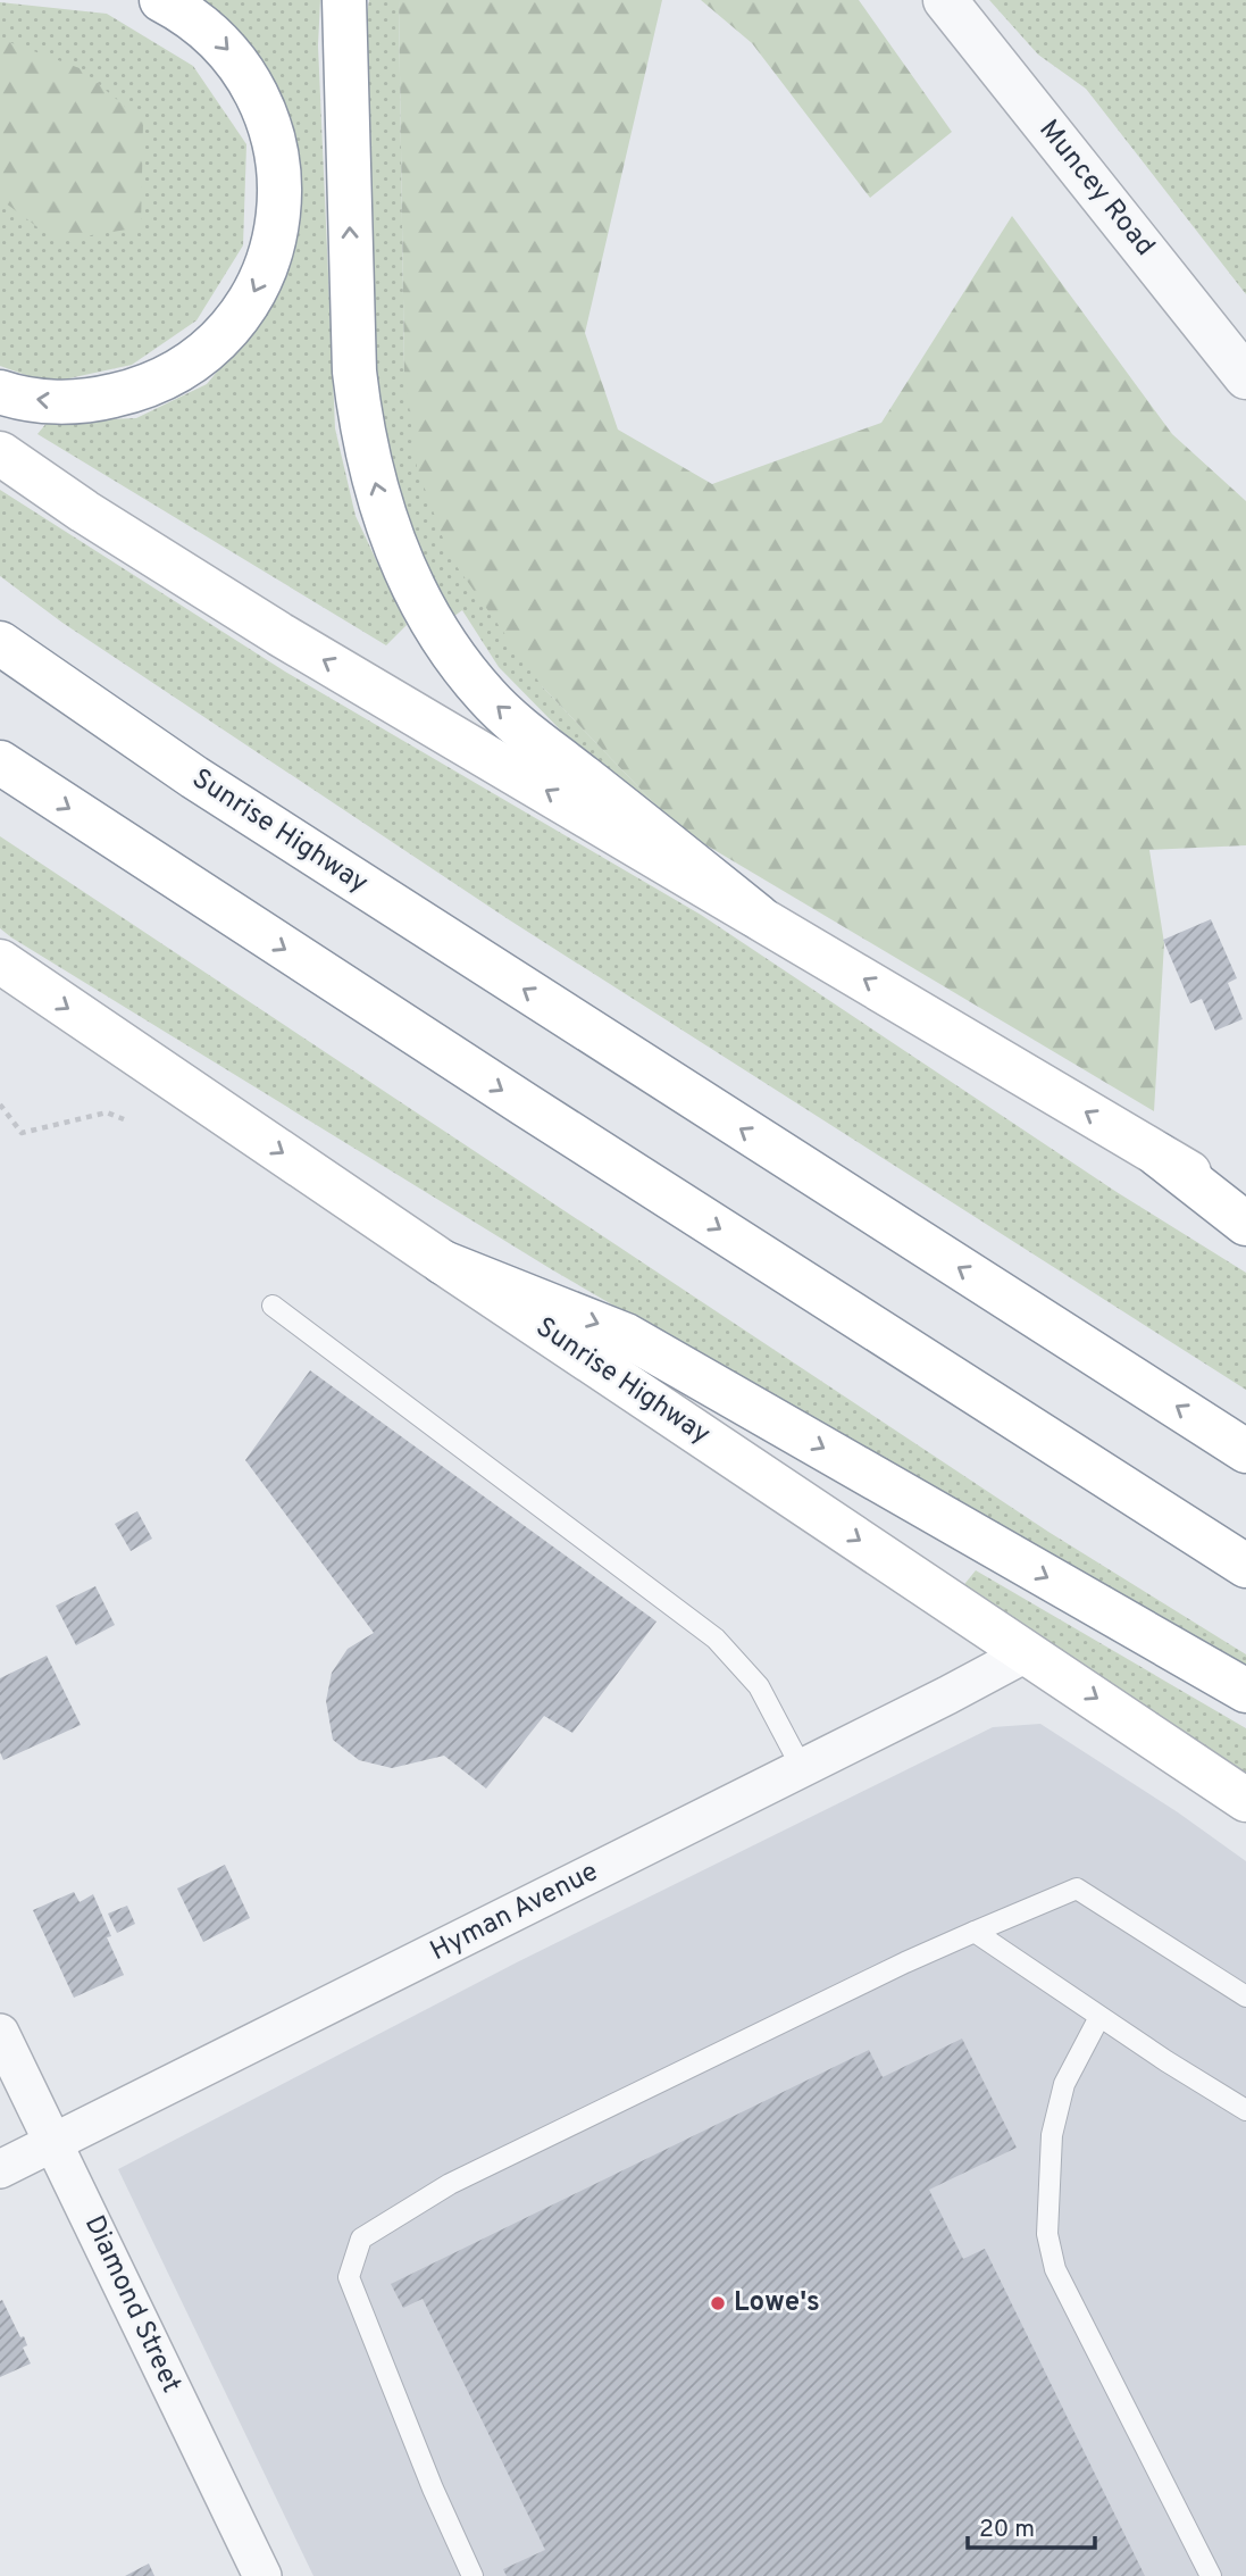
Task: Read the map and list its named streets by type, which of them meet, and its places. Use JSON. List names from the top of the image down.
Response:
{
  "streets": {
    "main road": ["Sunrise Highway"],
    "street": ["Muncey Road", "Hyman Avenue", "Diamond Street"]
  },
  "crossings": [
    ["Sunrise Highway", "Hyman Avenue"],
    ["Hyman Avenue", "Diamond Street"]
  ],
  "places": ["Lowe's"],
  "scale_bar": "20 m"
}
